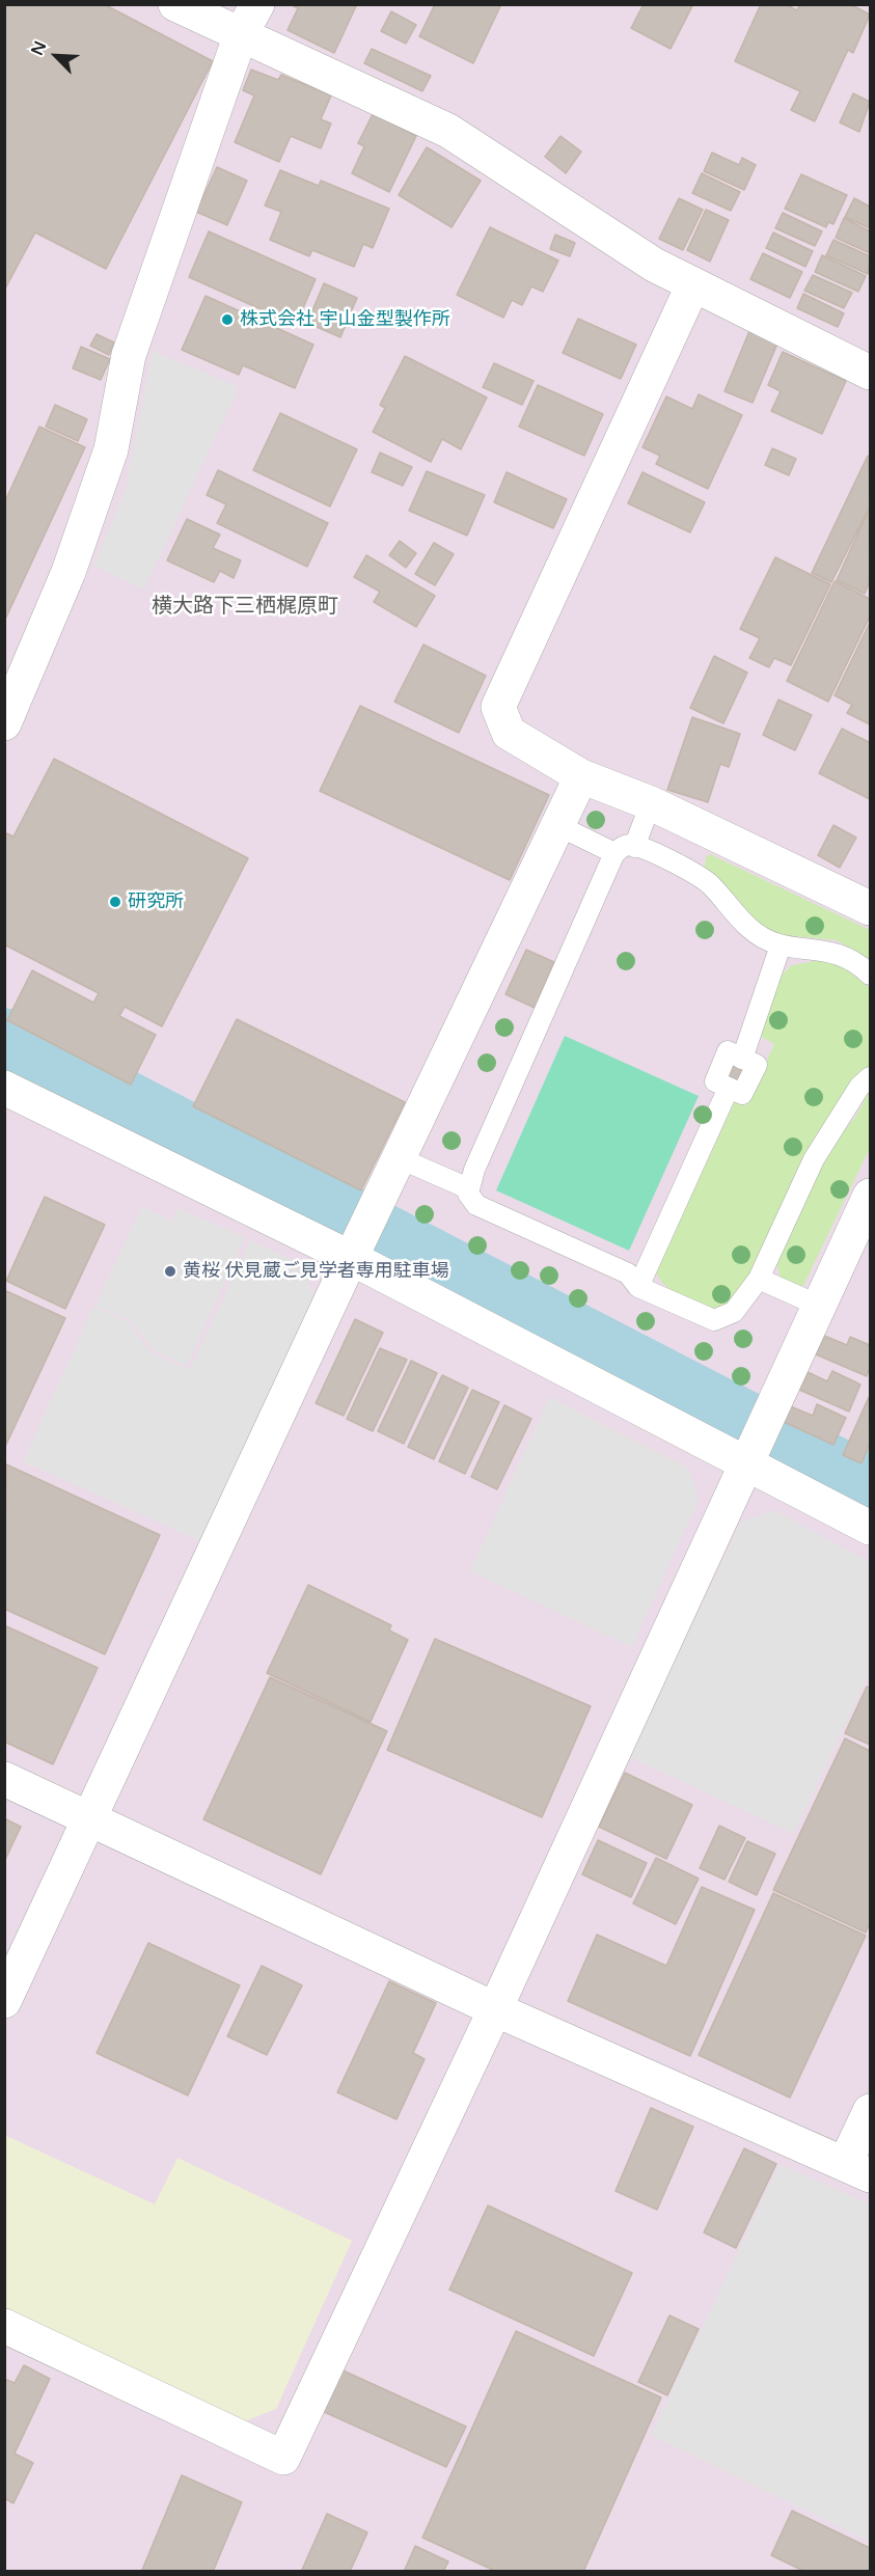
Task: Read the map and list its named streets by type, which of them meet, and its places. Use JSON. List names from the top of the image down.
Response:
{
  "districts": ["横大路下三栖梶原町"],
  "places": ["株式会社 宇山金型製作所", "研究所", "黄桜 伏見蔵ご見学者専用駐車場"],
  "north": "top left"
}
